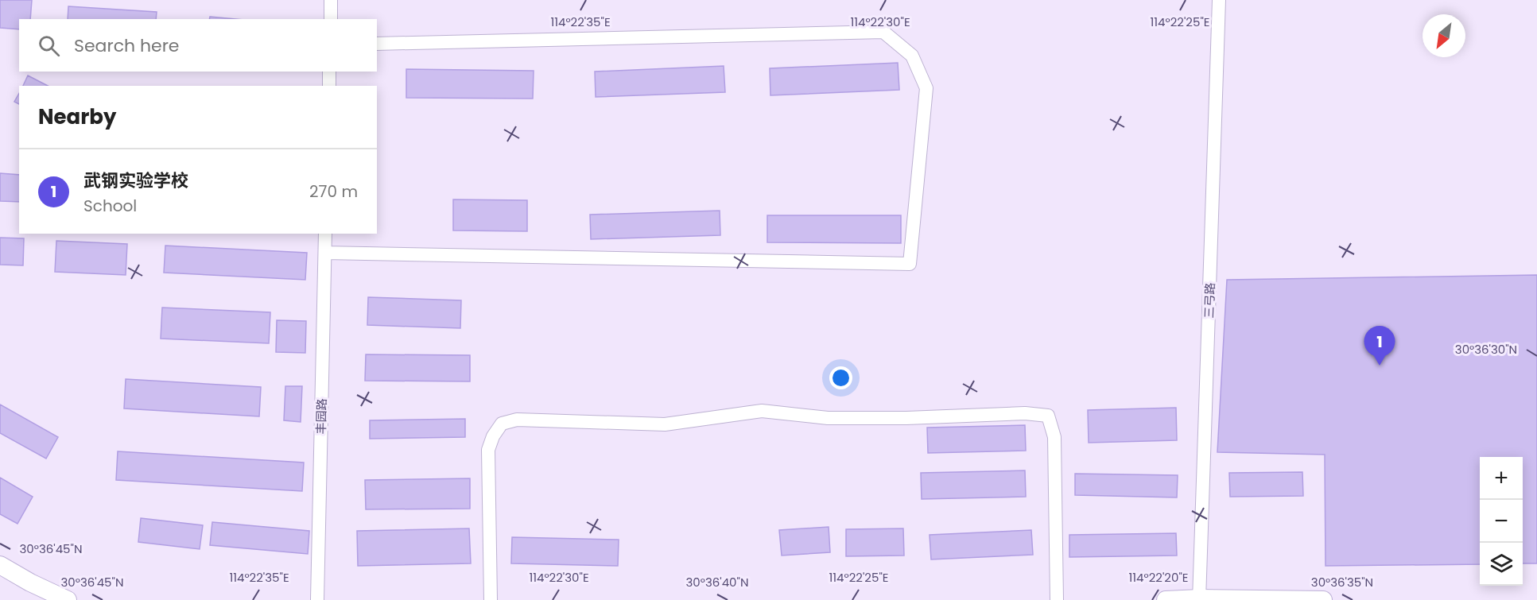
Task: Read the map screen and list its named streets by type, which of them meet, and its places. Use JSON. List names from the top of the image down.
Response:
{
  "streets": {
    "street": ["三弓路", "丰园路"]
  },
  "north": "bottom left",
  "page": {
    "search": "Search here",
    "heading": "Nearby",
    "list": [
      {
        "mark": "1",
        "name": "武钢实验学校",
        "note": "School",
        "value": "270 m"
      }
    ],
    "pins": "1",
    "map_buttons": ["+", "−"]
  },
  "coordinates": [
    "114°22'35\"E",
    "114°22'30\"E",
    "114°22'25\"E",
    "30°36'30\"N",
    "30°36'45\"N",
    "114°22'20\"E",
    "30°36'40\"N",
    "30°36'35\"N"
  ]
}
